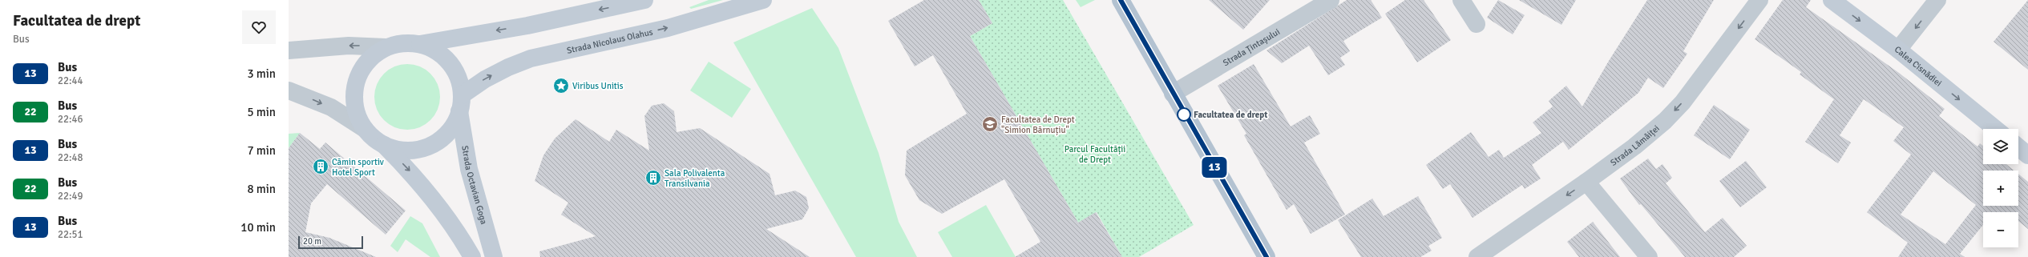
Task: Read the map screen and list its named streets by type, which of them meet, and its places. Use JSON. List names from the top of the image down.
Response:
{
  "streets": {
    "main road": ["Strada Nicolaus Olahus", "Calea Cisnădiei", "Strada Octavian Goga"],
    "street": ["Strada Țintașului", "Strada Lămâiței"]
  },
  "crossings": [
    ["Strada Nicolaus Olahus", "Strada Octavian Goga"]
  ],
  "one_way": ["Calea Cisnădiei", "Strada Lămâiței"],
  "parks": ["Parcul Facultății de Drept"],
  "places": {
    "place": ["Viribus Unitis"],
    "other": ["Facultatea de drept"],
    "school or university": ["Facultatea de Drept \"Simion Bărnuțiu\""],
    "building": ["Cămin sportiv Hotel Sport", "Sala Polivalenta Transilvania"]
  },
  "lines": ["bus line 13"],
  "scale_bar": "20 m",
  "page": {
    "heading": ["Facultatea de drept", "Bus"],
    "on_map": "13",
    "list": [
      {
        "mark": "13",
        "name": "Bus",
        "note": "22:44",
        "value": "3 min"
      },
      {
        "mark": "22",
        "name": "Bus",
        "note": "22:46",
        "value": "5 min"
      },
      {
        "mark": "13",
        "name": "Bus",
        "note": "22:48",
        "value": "7 min"
      },
      {
        "mark": "22",
        "name": "Bus",
        "note": "22:49",
        "value": "8 min"
      },
      {
        "mark": "13",
        "name": "Bus",
        "note": "22:51",
        "value": "10 min"
      }
    ],
    "map_buttons": ["+", "−"],
    "scale": "20 m"
  }
}
